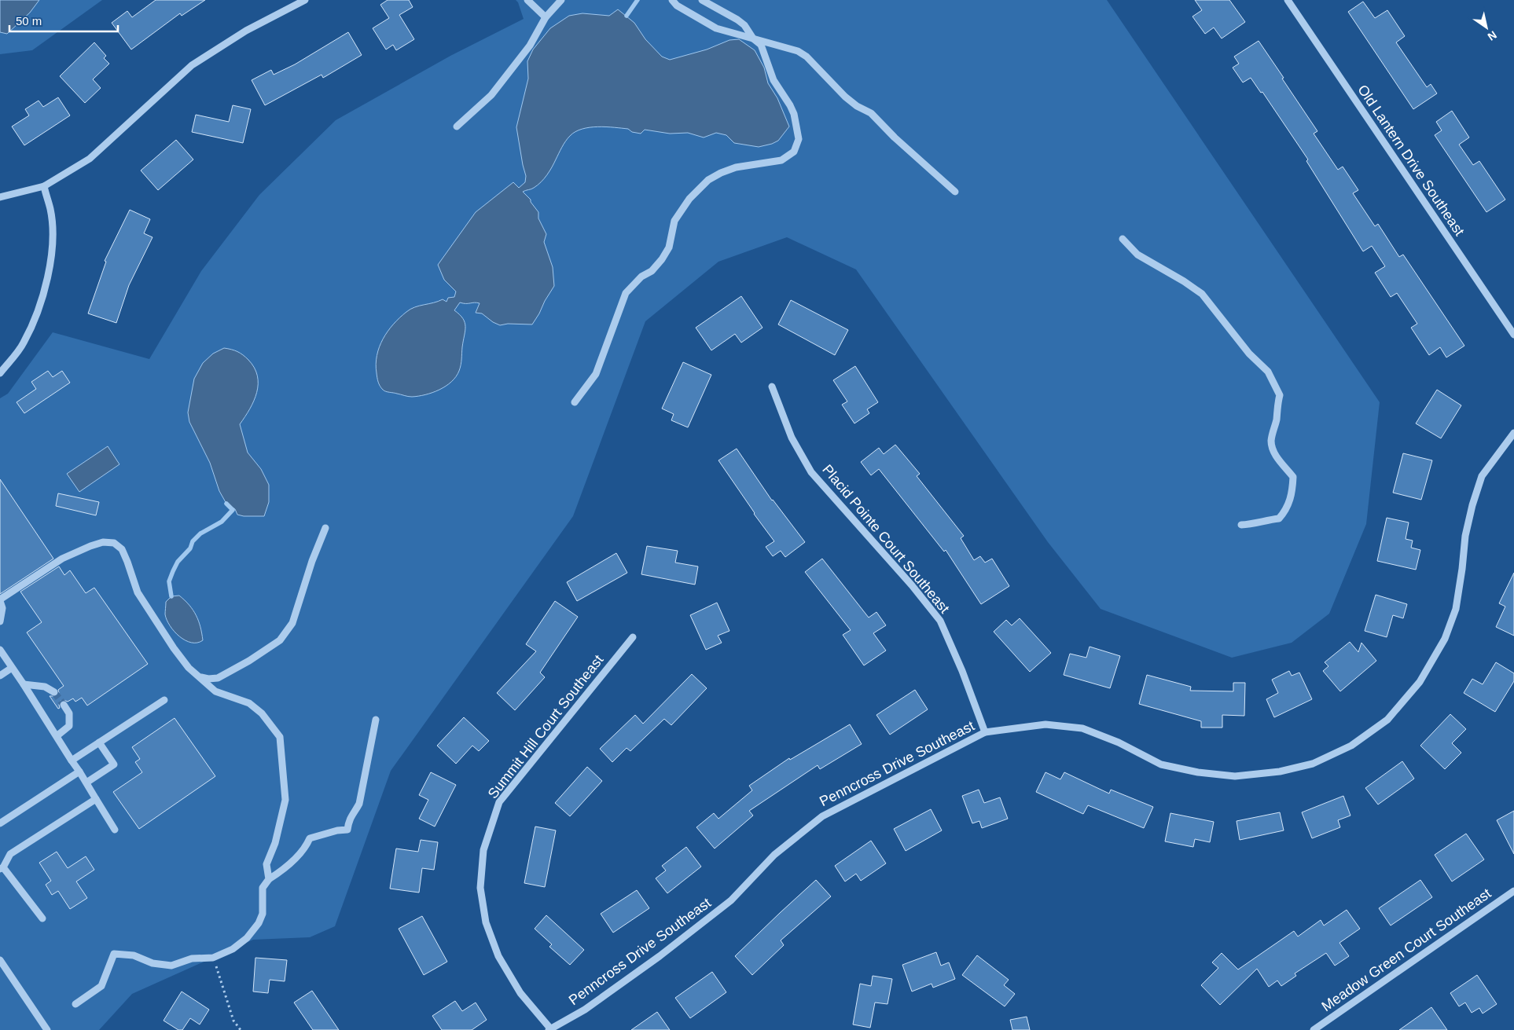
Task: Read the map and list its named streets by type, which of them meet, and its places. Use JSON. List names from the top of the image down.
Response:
{
  "streets": {
    "street": [
      "Old Lantern Drive Southeast",
      "Placid Pointe Court Southeast",
      "Summit Hill Court Southeast",
      "Penncross Drive Southeast",
      "Meadow Green Court Southeast"
    ]
  },
  "crossings": [
    ["Placid Pointe Court Southeast", "Penncross Drive Southeast"],
    ["Summit Hill Court Southeast", "Penncross Drive Southeast"]
  ],
  "scale_bar": "50 m",
  "north": "bottom right"
}
